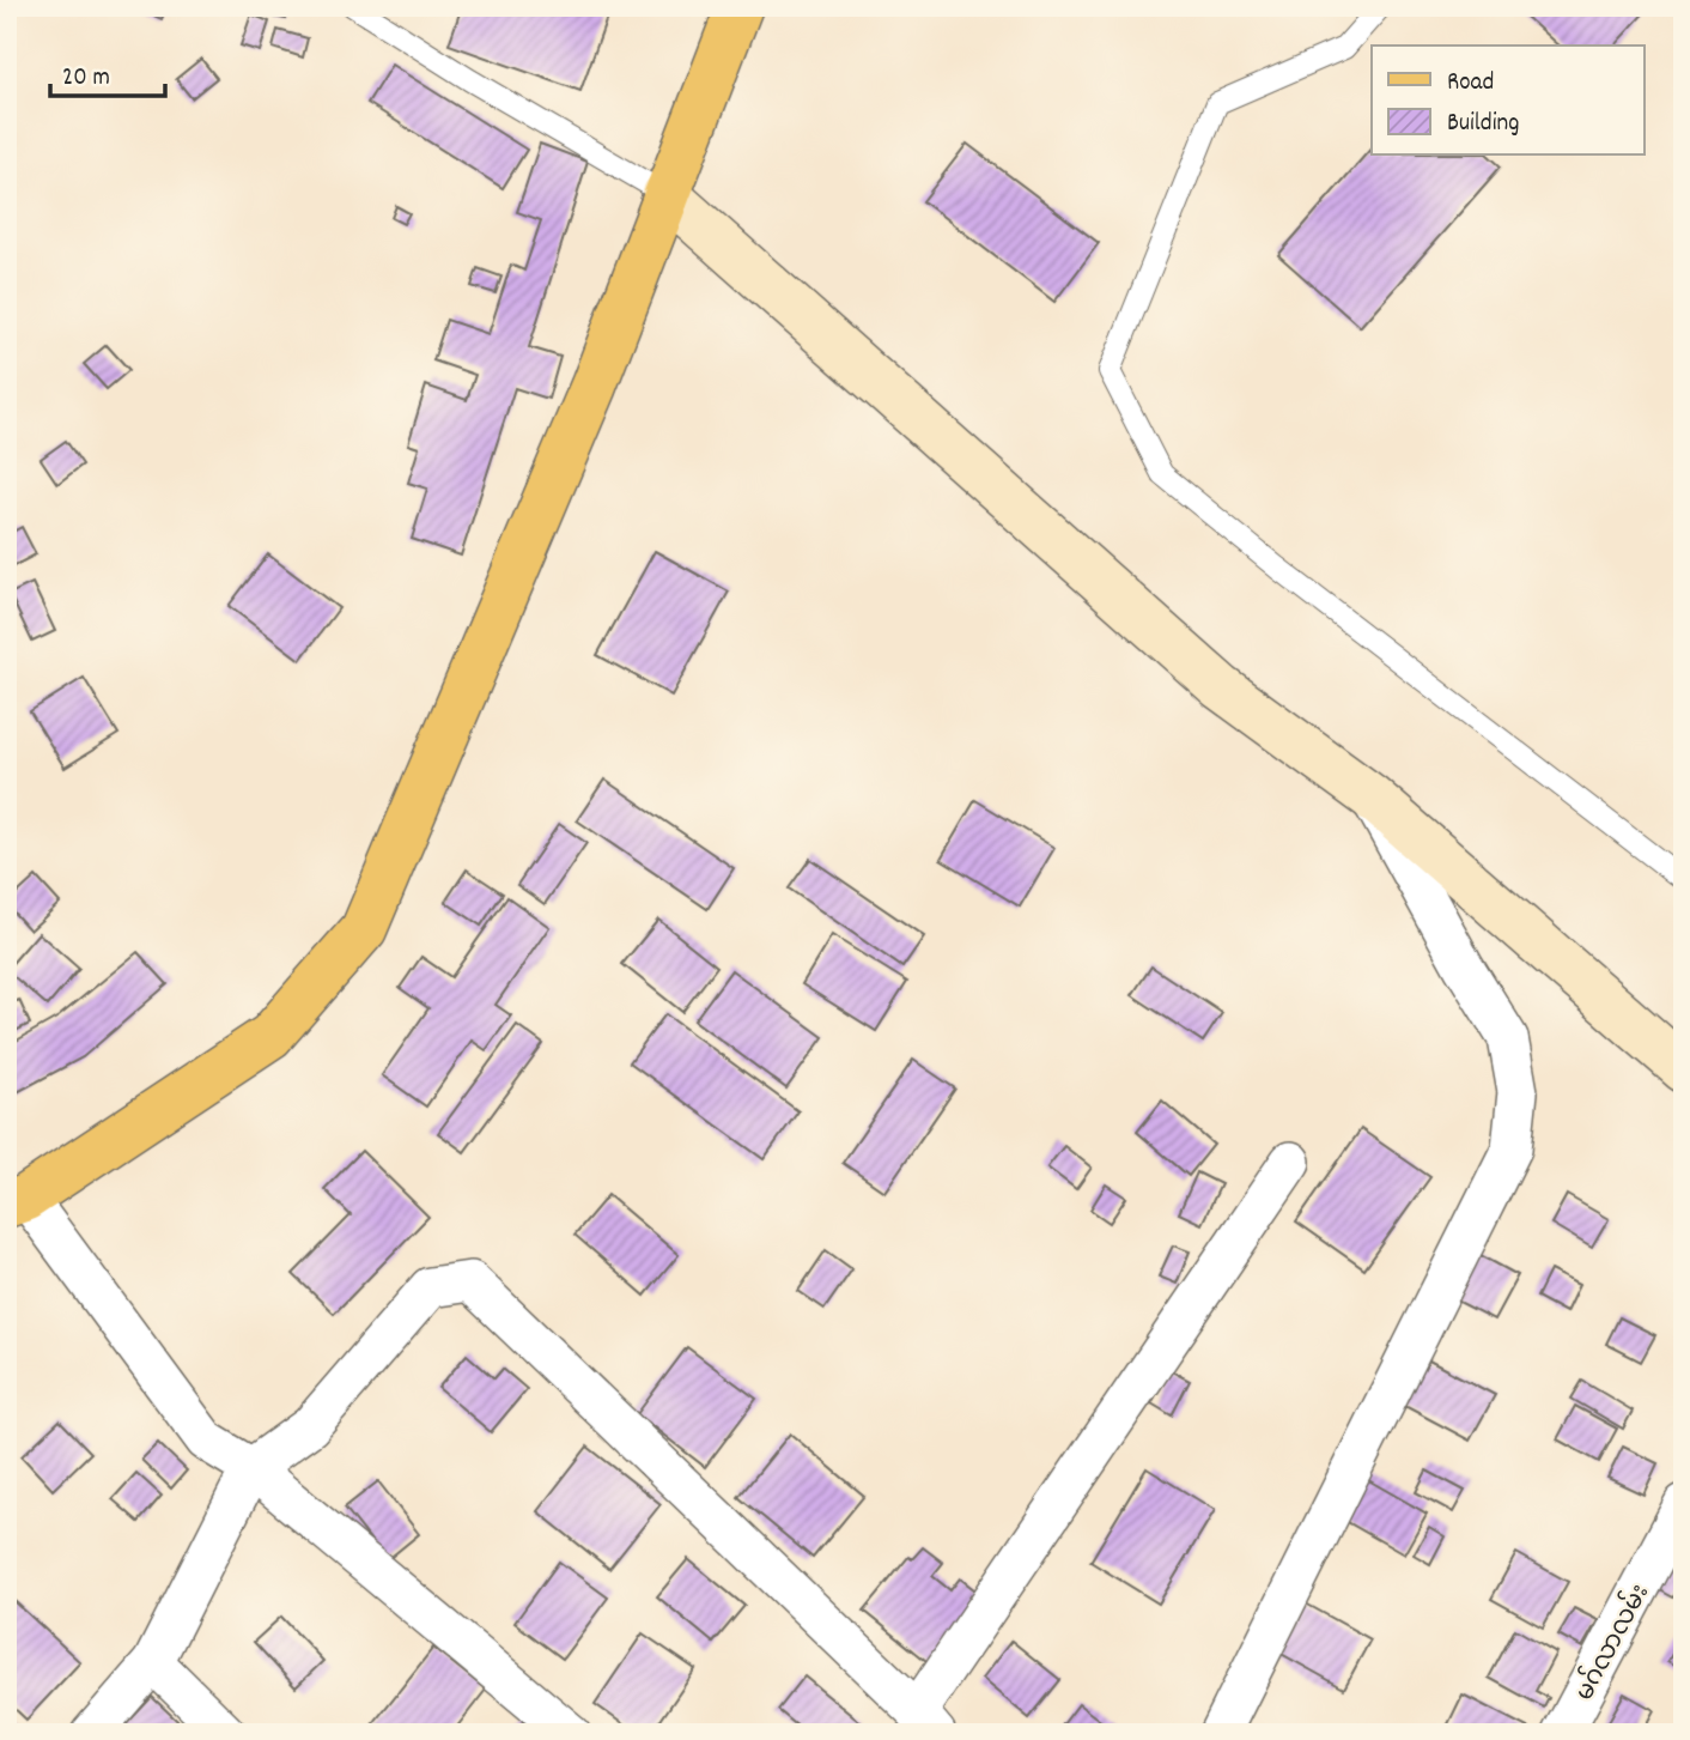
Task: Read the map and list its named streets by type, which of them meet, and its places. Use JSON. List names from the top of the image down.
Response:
{
  "streets": {
    "street": ["မဂ်လာလမ်း"]
  },
  "legend": ["Road", "Building"],
  "scale_bar": "20 m"
}
